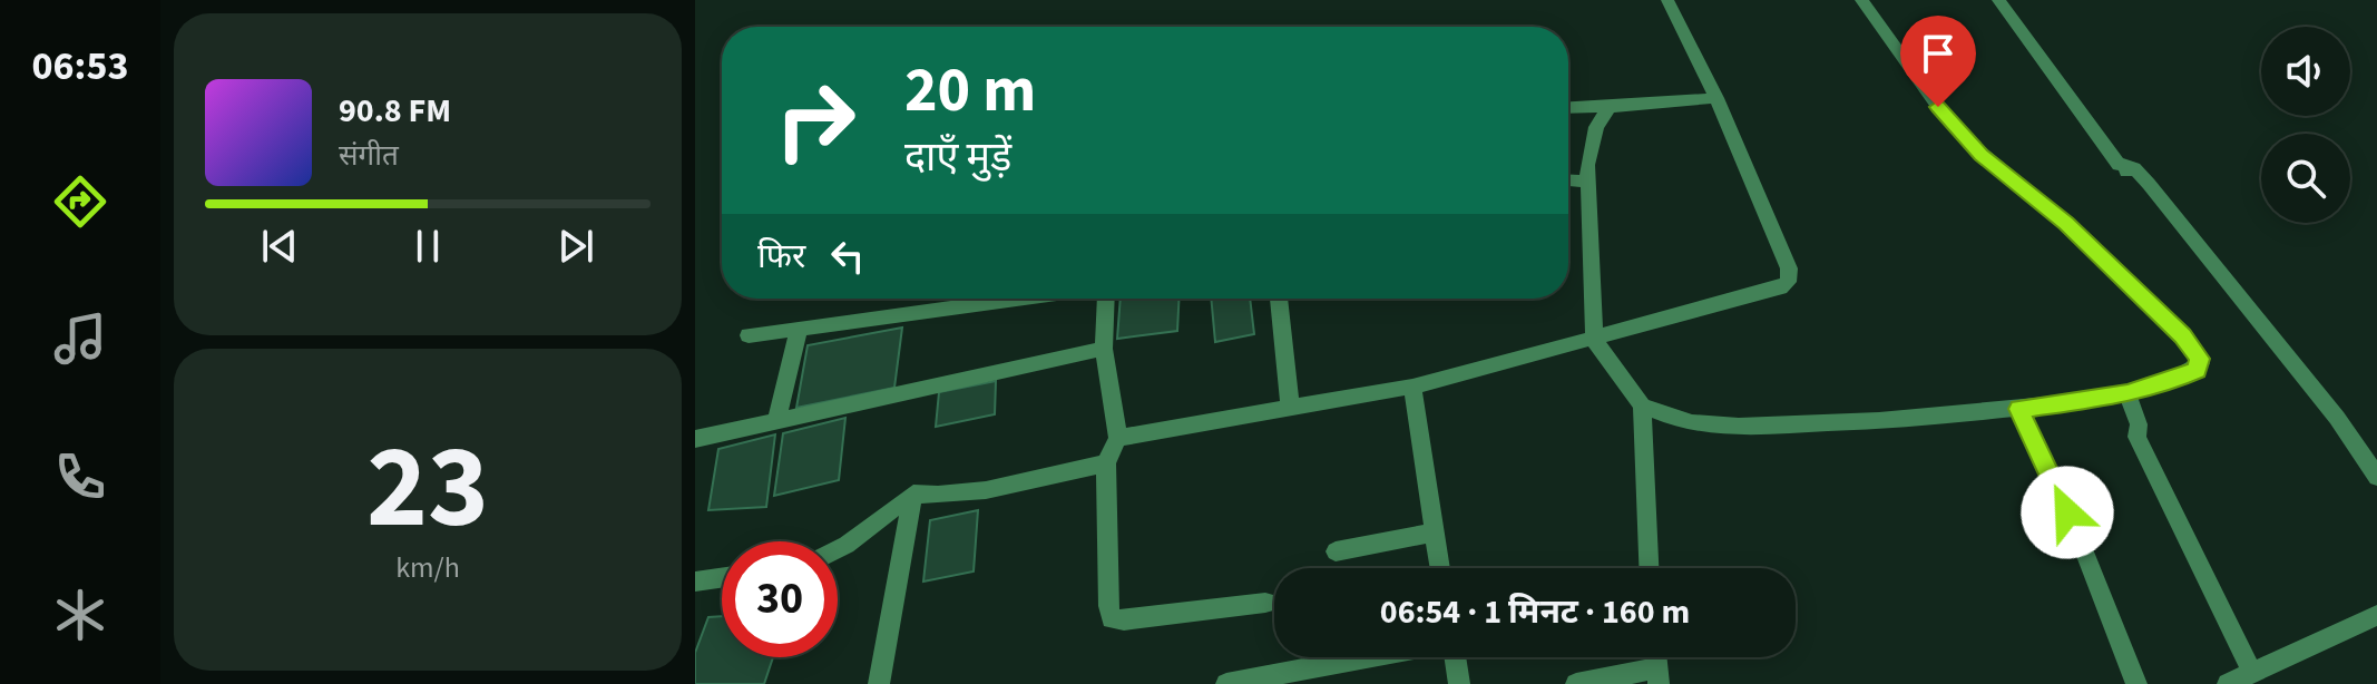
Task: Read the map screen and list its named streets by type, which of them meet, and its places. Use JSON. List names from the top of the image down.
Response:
{
  "page": {
    "tabs": "06:53",
    "turn": ["20 m", "दाएँ मुड़ें"],
    "song": ["90.8 FM", "संगीत"],
    "then": "फिर",
    "tile": ["23", "km/h"],
    "limit": "30",
    "trip": "06:54 · 1 मिनट · 160 m"
  }
}
